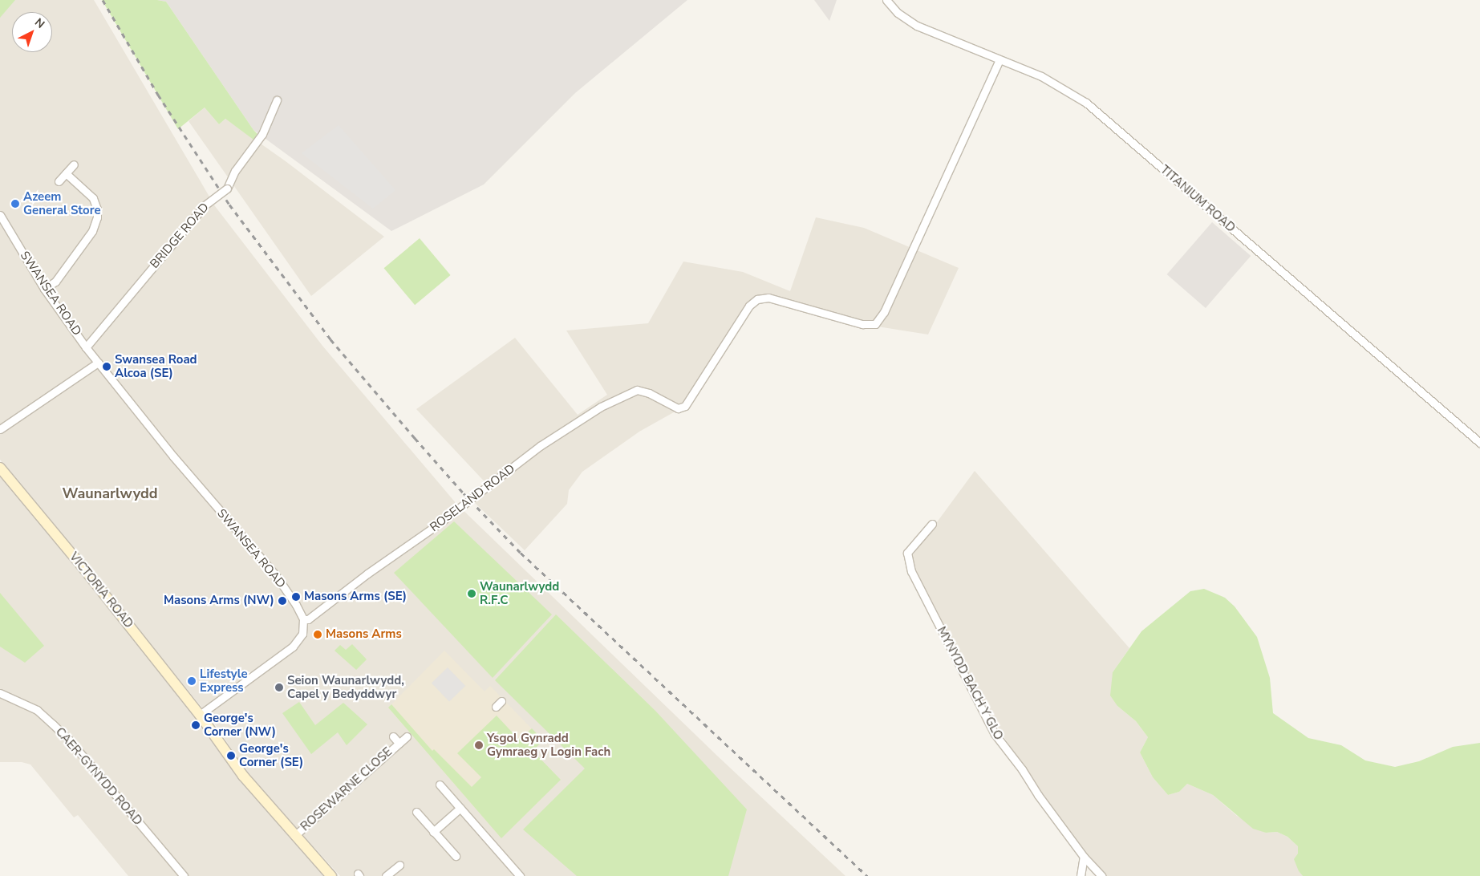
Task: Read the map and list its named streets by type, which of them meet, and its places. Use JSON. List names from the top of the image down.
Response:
{
  "streets": {
    "main road": ["VICTORIA ROAD"],
    "street": [
      "TITANIUM ROAD",
      "BRIDGE ROAD",
      "SWANSEA ROAD",
      "ROSELAND ROAD",
      "MYNYDD BACH Y GLO",
      "CAER-GYNYDD ROAD",
      "ROSEWARNE CLOSE"
    ]
  },
  "crossings": [
    ["TITANIUM ROAD", "ROSELAND ROAD"],
    ["BRIDGE ROAD", "SWANSEA ROAD"],
    ["SWANSEA ROAD", "ROSELAND ROAD"]
  ],
  "districts": ["Waunarlwydd"],
  "places": [
    "Azeem General Store",
    "Swansea Road Alcoa (SE)",
    "Waunarlwydd R.F.C",
    "Masons Arms (SE)",
    "Masons Arms (NW)",
    "Masons Arms",
    "Lifestyle Express",
    "Seion Waunarlwydd, Capel y Bedyddwyr",
    "George's Corner (NW)",
    "Ysgol Gynradd Gymraeg y Login Fach",
    "George's Corner (SE)"
  ],
  "north": "top right"
}
